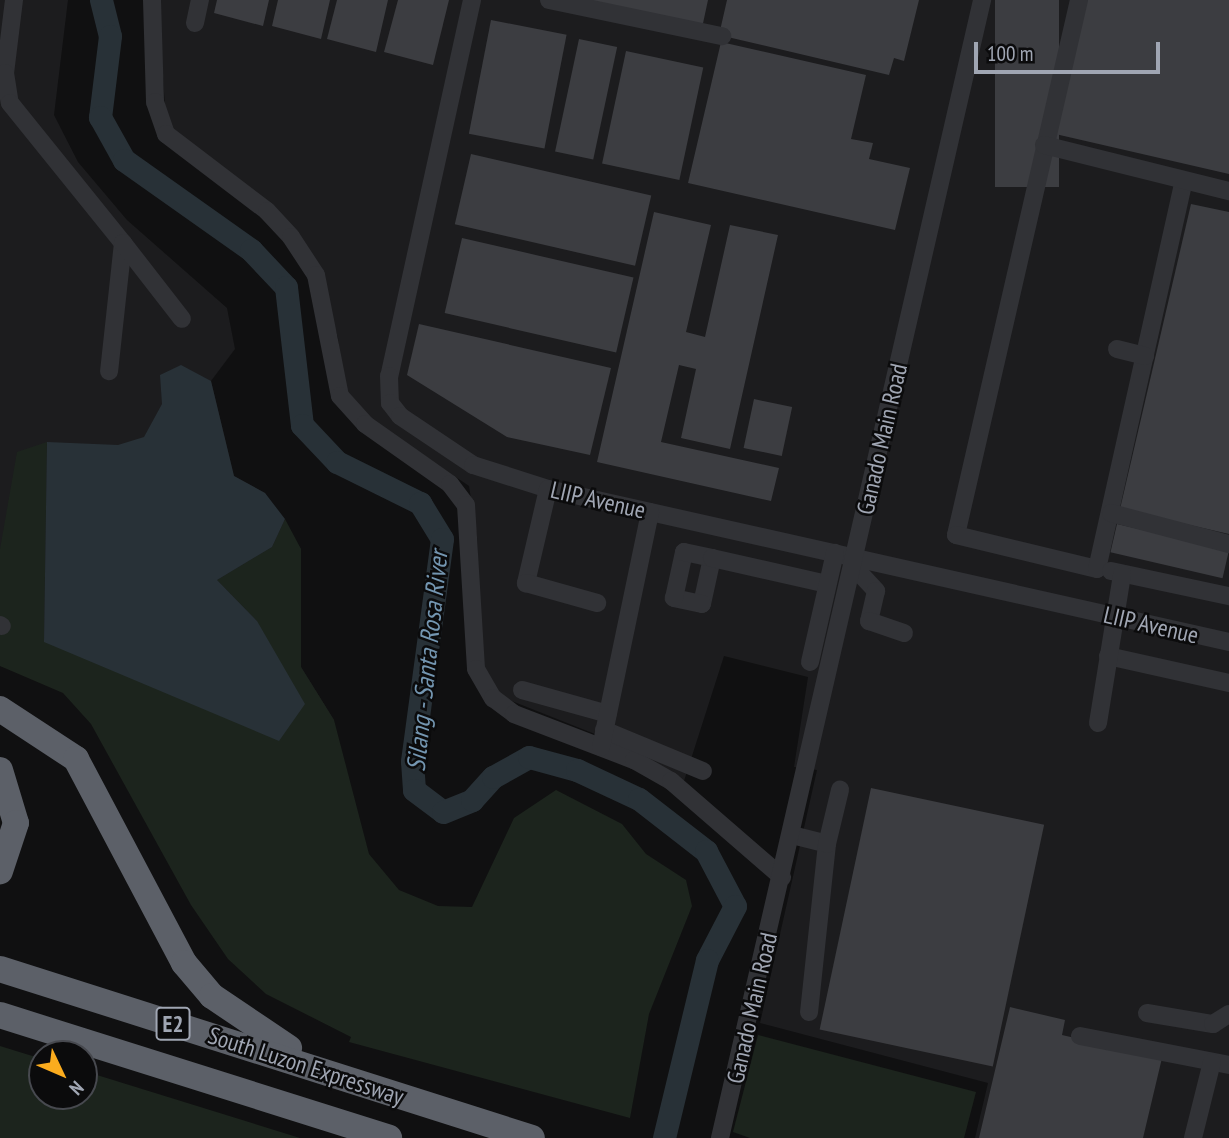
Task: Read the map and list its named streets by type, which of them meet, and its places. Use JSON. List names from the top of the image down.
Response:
{
  "streets": {
    "highway": ["E2", "South Luzon Expressway"],
    "street": ["Ganado Main Road", "LIIP Avenue"]
  },
  "crossings": [
    ["Ganado Main Road", "LIIP Avenue"]
  ],
  "water": ["Silang - Santa Rosa River"],
  "scale_bar": "100 m",
  "north": "bottom right"
}
